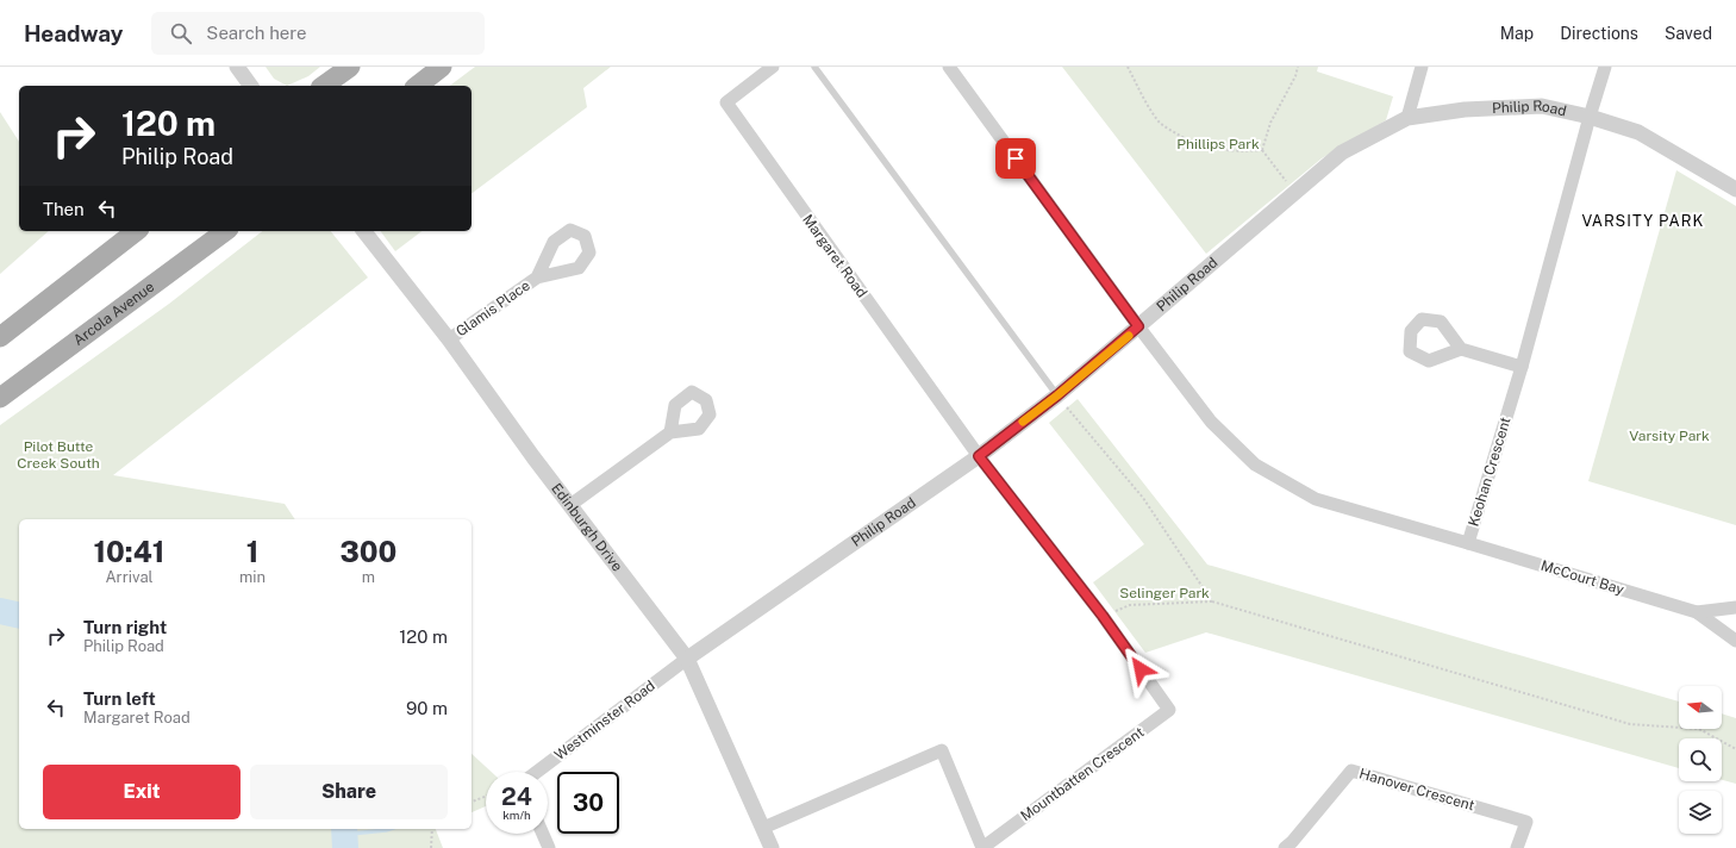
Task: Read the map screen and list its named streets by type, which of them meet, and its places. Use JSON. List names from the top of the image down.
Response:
{
  "streets": {
    "main road": ["Arcola Avenue"],
    "street": [
      "Philip Road",
      "Margaret Road",
      "Glamis Place",
      "Keohan Crescent",
      "Edinburgh Drive",
      "McCourt Bay",
      "Westminster Road",
      "Mountbatten Crescent",
      "Hanover Crescent"
    ]
  },
  "crossings": [
    ["Philip Road", "Margaret Road"],
    ["Philip Road", "Keohan Crescent"],
    ["Philip Road", "Edinburgh Drive"],
    ["Philip Road", "Westminster Road"],
    ["Philip Road", "Mountbatten Crescent"],
    ["Margaret Road", "Mountbatten Crescent"],
    ["Glamis Place", "Edinburgh Drive"],
    ["Keohan Crescent", "McCourt Bay"],
    ["Edinburgh Drive", "Westminster Road"],
    ["Edinburgh Drive", "Mountbatten Crescent"]
  ],
  "districts": ["VARSITY PARK"],
  "parks": [
    "Phillips Park",
    "Varsity Park",
    "Pilot Butte Creek South",
    "Selinger Park"
  ],
  "north": "left",
  "page": {
    "header": "Headway",
    "search": "Search here",
    "nav": ["Map", "Directions", "Saved"],
    "turn": ["120 m", "Philip Road"],
    "then": "Then",
    "eta": [
      "10:41",
      "Arrival",
      "1",
      "min",
      "300",
      "m"
    ],
    "list": [
      {
        "name": "Turn right",
        "note": "Philip Road",
        "value": "120 m"
      },
      {
        "name": "Turn left",
        "note": "Margaret Road",
        "value": "90 m"
      }
    ],
    "buttons": ["Exit", "Share"],
    "speed": "24 km/h",
    "limit": "30"
  }
}
